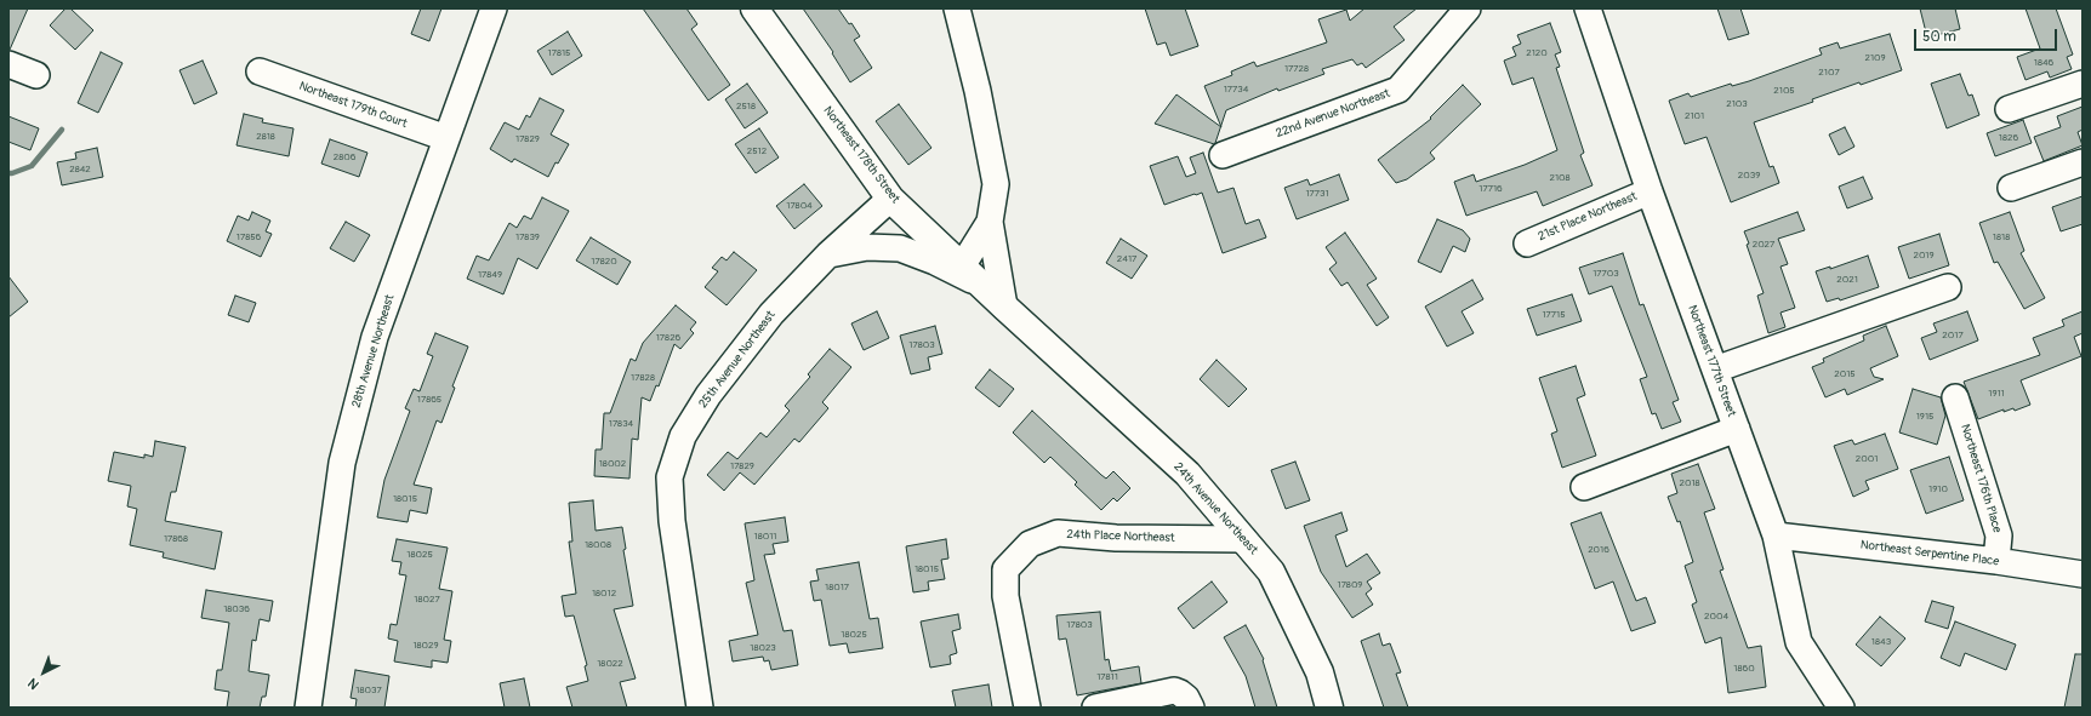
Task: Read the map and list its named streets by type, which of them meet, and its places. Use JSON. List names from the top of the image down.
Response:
{
  "streets": {
    "main road": ["Northeast 178th Street", "24th Avenue Northeast"],
    "street": [
      "Northeast 179th Court",
      "22nd Avenue Northeast",
      "21st Place Northeast",
      "28th Avenue Northeast",
      "25th Avenue Northeast",
      "Northeast 177th Street",
      "Northeast 176th Place",
      "24th Place Northeast",
      "Northeast Serpentine Place"
    ]
  },
  "crossings": [
    ["Northeast 179th Court", "28th Avenue Northeast"],
    ["Northeast 178th Street", "25th Avenue Northeast"],
    ["Northeast 178th Street", "24th Avenue Northeast"],
    ["21st Place Northeast", "Northeast 177th Street"],
    ["Northeast 177th Street", "Northeast Serpentine Place"],
    ["Northeast 176th Place", "Northeast Serpentine Place"],
    ["24th Avenue Northeast", "24th Place Northeast"]
  ],
  "house_numbers": [
    "17815",
    "2120",
    "2109",
    "1846",
    "17728",
    "2107",
    "17734",
    "2105",
    "2103",
    "2518",
    "2101",
    "2818",
    "1826",
    "17829",
    "2512",
    "2806",
    "2842",
    "2039",
    "2108",
    "17716",
    "17731",
    "17804",
    "17856",
    "17839",
    "1818",
    "2027",
    "2019",
    "2417",
    "17820",
    "17703",
    "17849",
    "2021",
    "17715",
    "2017",
    "17826",
    "17803",
    "2015",
    "17828",
    "1911",
    "17865",
    "1915",
    "17834",
    "2001",
    "18002",
    "17829",
    "2018",
    "1910",
    "18015",
    "18011",
    "17868",
    "18008",
    "2016",
    "18025",
    "18015",
    "17809",
    "18017",
    "18012",
    "18027",
    "18036",
    "2004",
    "17803",
    "18025",
    "1843",
    "18029",
    "18023",
    "18022",
    "1860",
    "17811",
    "18037"
  ],
  "scale_bar": "50 m",
  "north": "bottom left"
}
